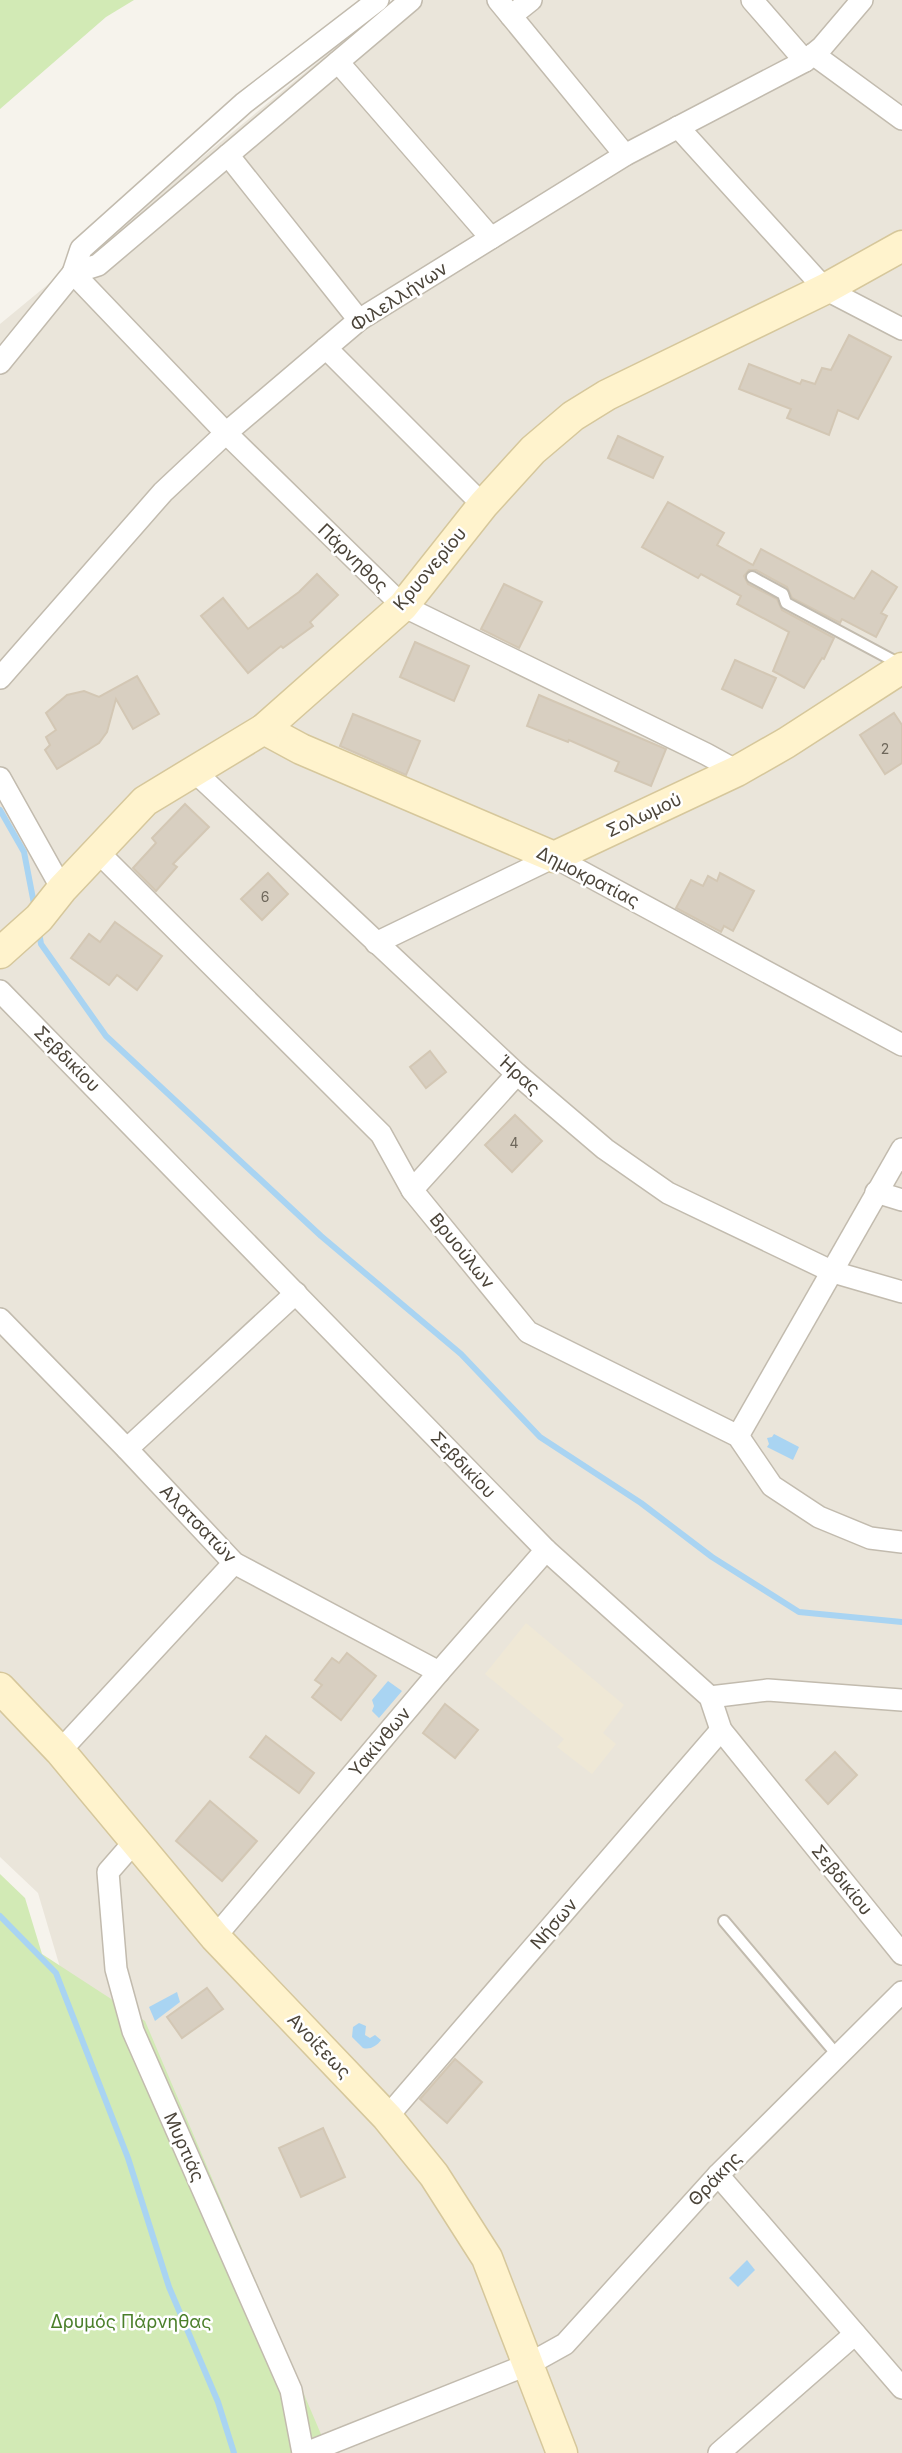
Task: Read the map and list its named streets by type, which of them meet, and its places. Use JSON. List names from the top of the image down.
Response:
{
  "streets": {
    "main road": [
      "Κρυονερίου",
      "Σολωμού",
      "Δημοκρατίας",
      "Ανοίξεως"
    ],
    "street": [
      "Φιλελλήνων",
      "Πάρνηθος",
      "Σεβδικίου",
      "Ήρας",
      "Βρυούλων",
      "Αλατσατών",
      "Υακίνθων",
      "Νήσων",
      "Μυρτιάς",
      "Θράκης"
    ]
  },
  "crossings": [
    ["Φιλελλήνων", "Πάρνηθος"],
    ["Πάρνηθος", "Κρυονερίου"],
    ["Πάρνηθος", "Σολωμού"],
    ["Κρυονερίου", "Δημοκρατίας"],
    ["Κρυονερίου", "Ήρας"],
    ["Κρυονερίου", "Βρυούλων"],
    ["Σολωμού", "Δημοκρατίας"],
    ["Σολωμού", "Ήρας"],
    ["Σεβδικίου", "Υακίνθων"],
    ["Σεβδικίου", "Νήσων"],
    ["Αλατσατών", "Υακίνθων"],
    ["Υακίνθων", "Ανοίξεως"],
    ["Νήσων", "Ανοίξεως"],
    ["Ανοίξεως", "Μυρτιάς"],
    ["Ανοίξεως", "Θράκης"],
    ["Μυρτιάς", "Θράκης"]
  ],
  "parks": ["Δρυμός Πάρνηθας"],
  "house_numbers": ["2", "6", "4"]
}
